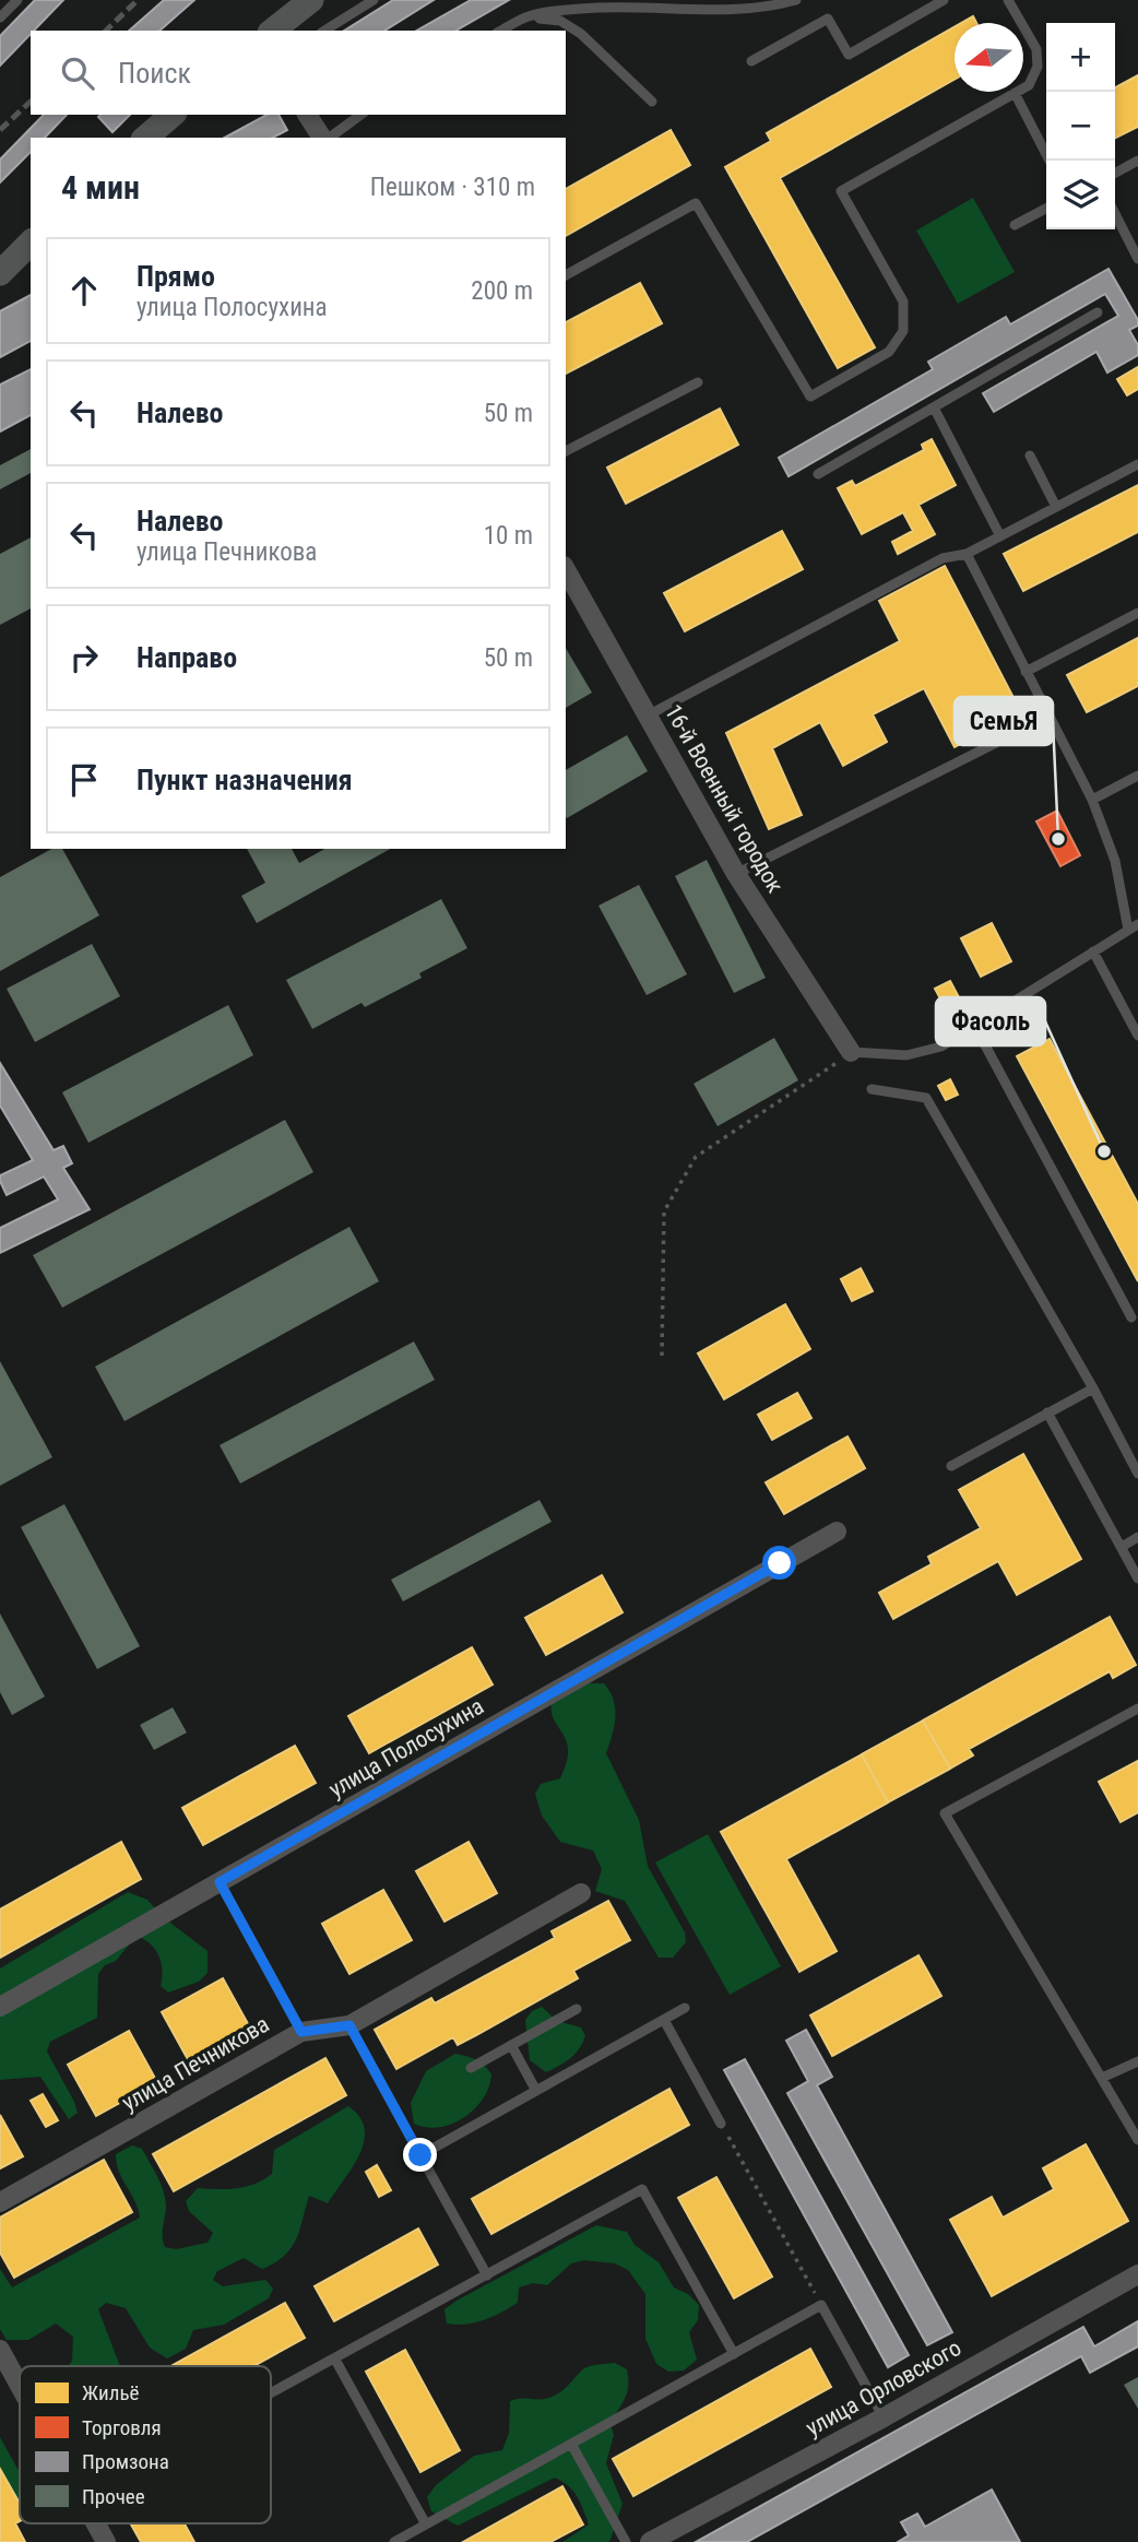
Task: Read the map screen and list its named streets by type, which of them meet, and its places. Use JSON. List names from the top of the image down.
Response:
{
  "streets": {
    "street": [
      "16-й Военный городок",
      "улица Полосухина",
      "улица Печникова",
      "улица Орловского"
    ]
  },
  "places": ["СемьЯ", "Фасоль"],
  "legend": [
    "Жильё",
    "Торговля",
    "Промзона",
    "Прочее"
  ],
  "north": "left",
  "page": {
    "map_buttons": ["+", "−"],
    "search": "Поиск",
    "heading": ["4 мин", "Пешком · 310 m"],
    "list": [
      ["Прямо", "улица Полосухина", "200 m"],
      ["Налево", "50 m"],
      ["Налево", "улица Печникова", "10 m"],
      ["Направо", "50 m"],
      "Пункт назначения"
    ]
  }
}
